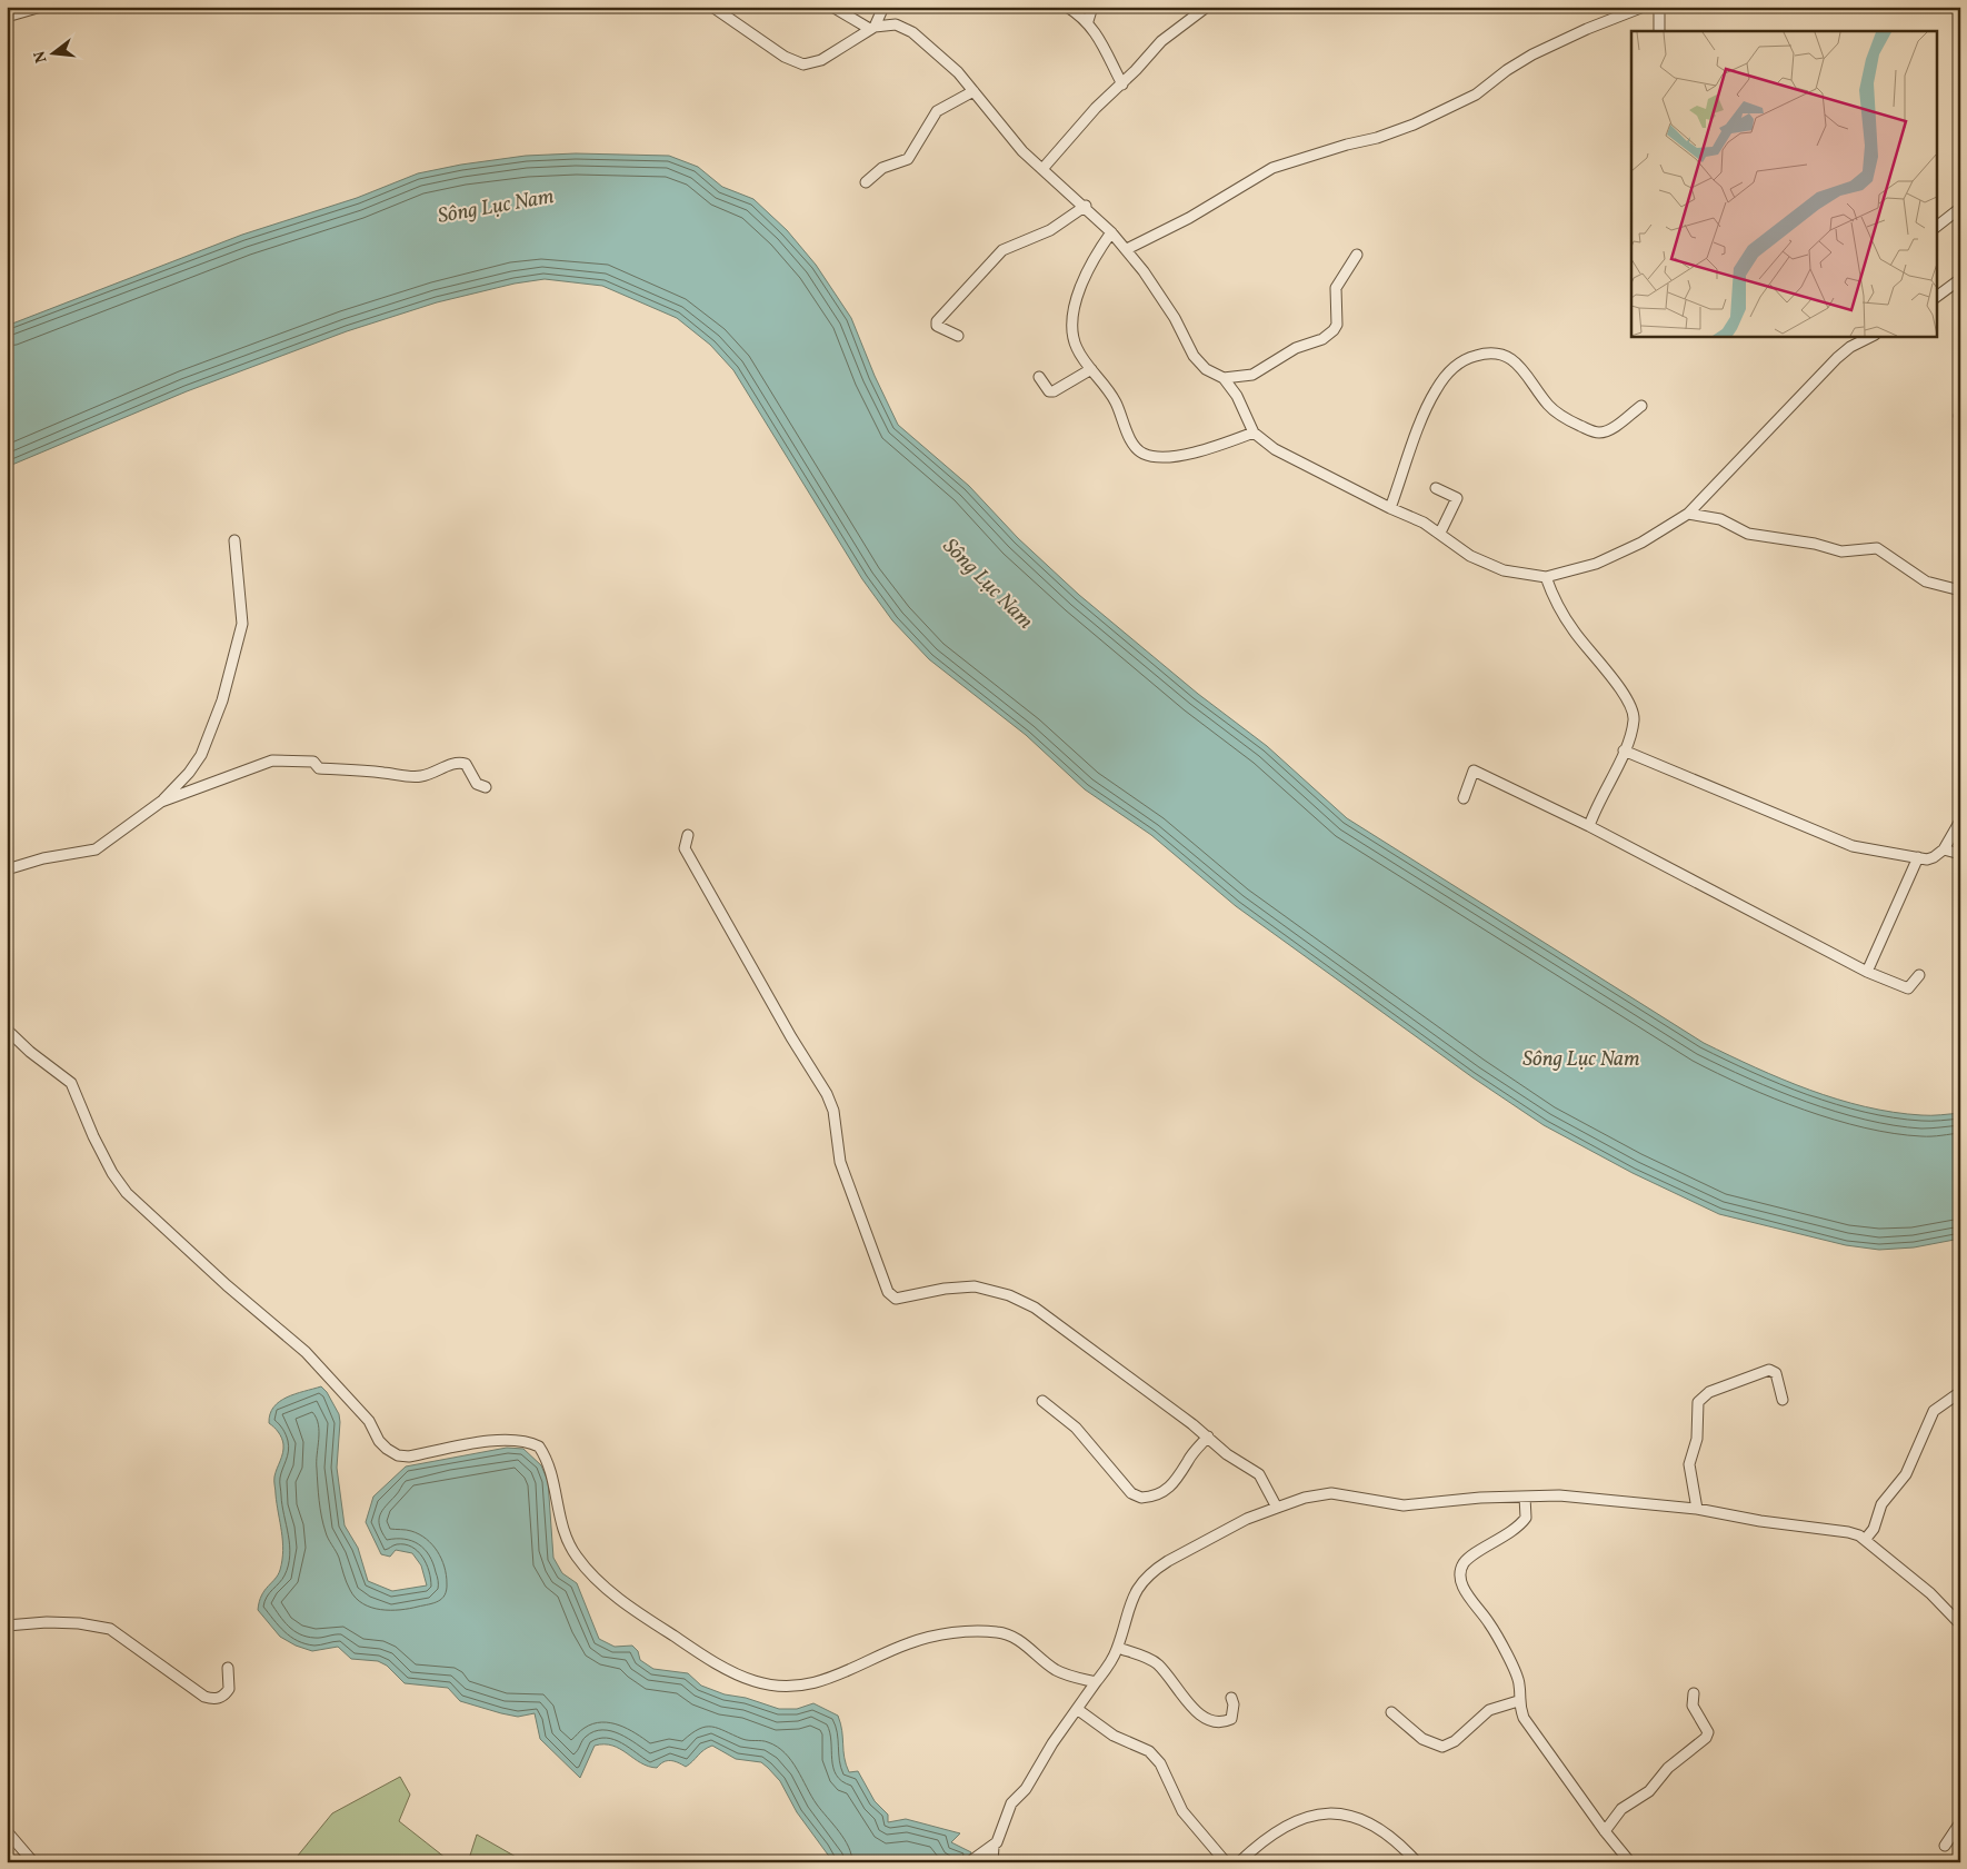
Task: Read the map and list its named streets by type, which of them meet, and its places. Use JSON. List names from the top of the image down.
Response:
{
  "water": ["Sông Lục Nam"],
  "north": "left"
}
